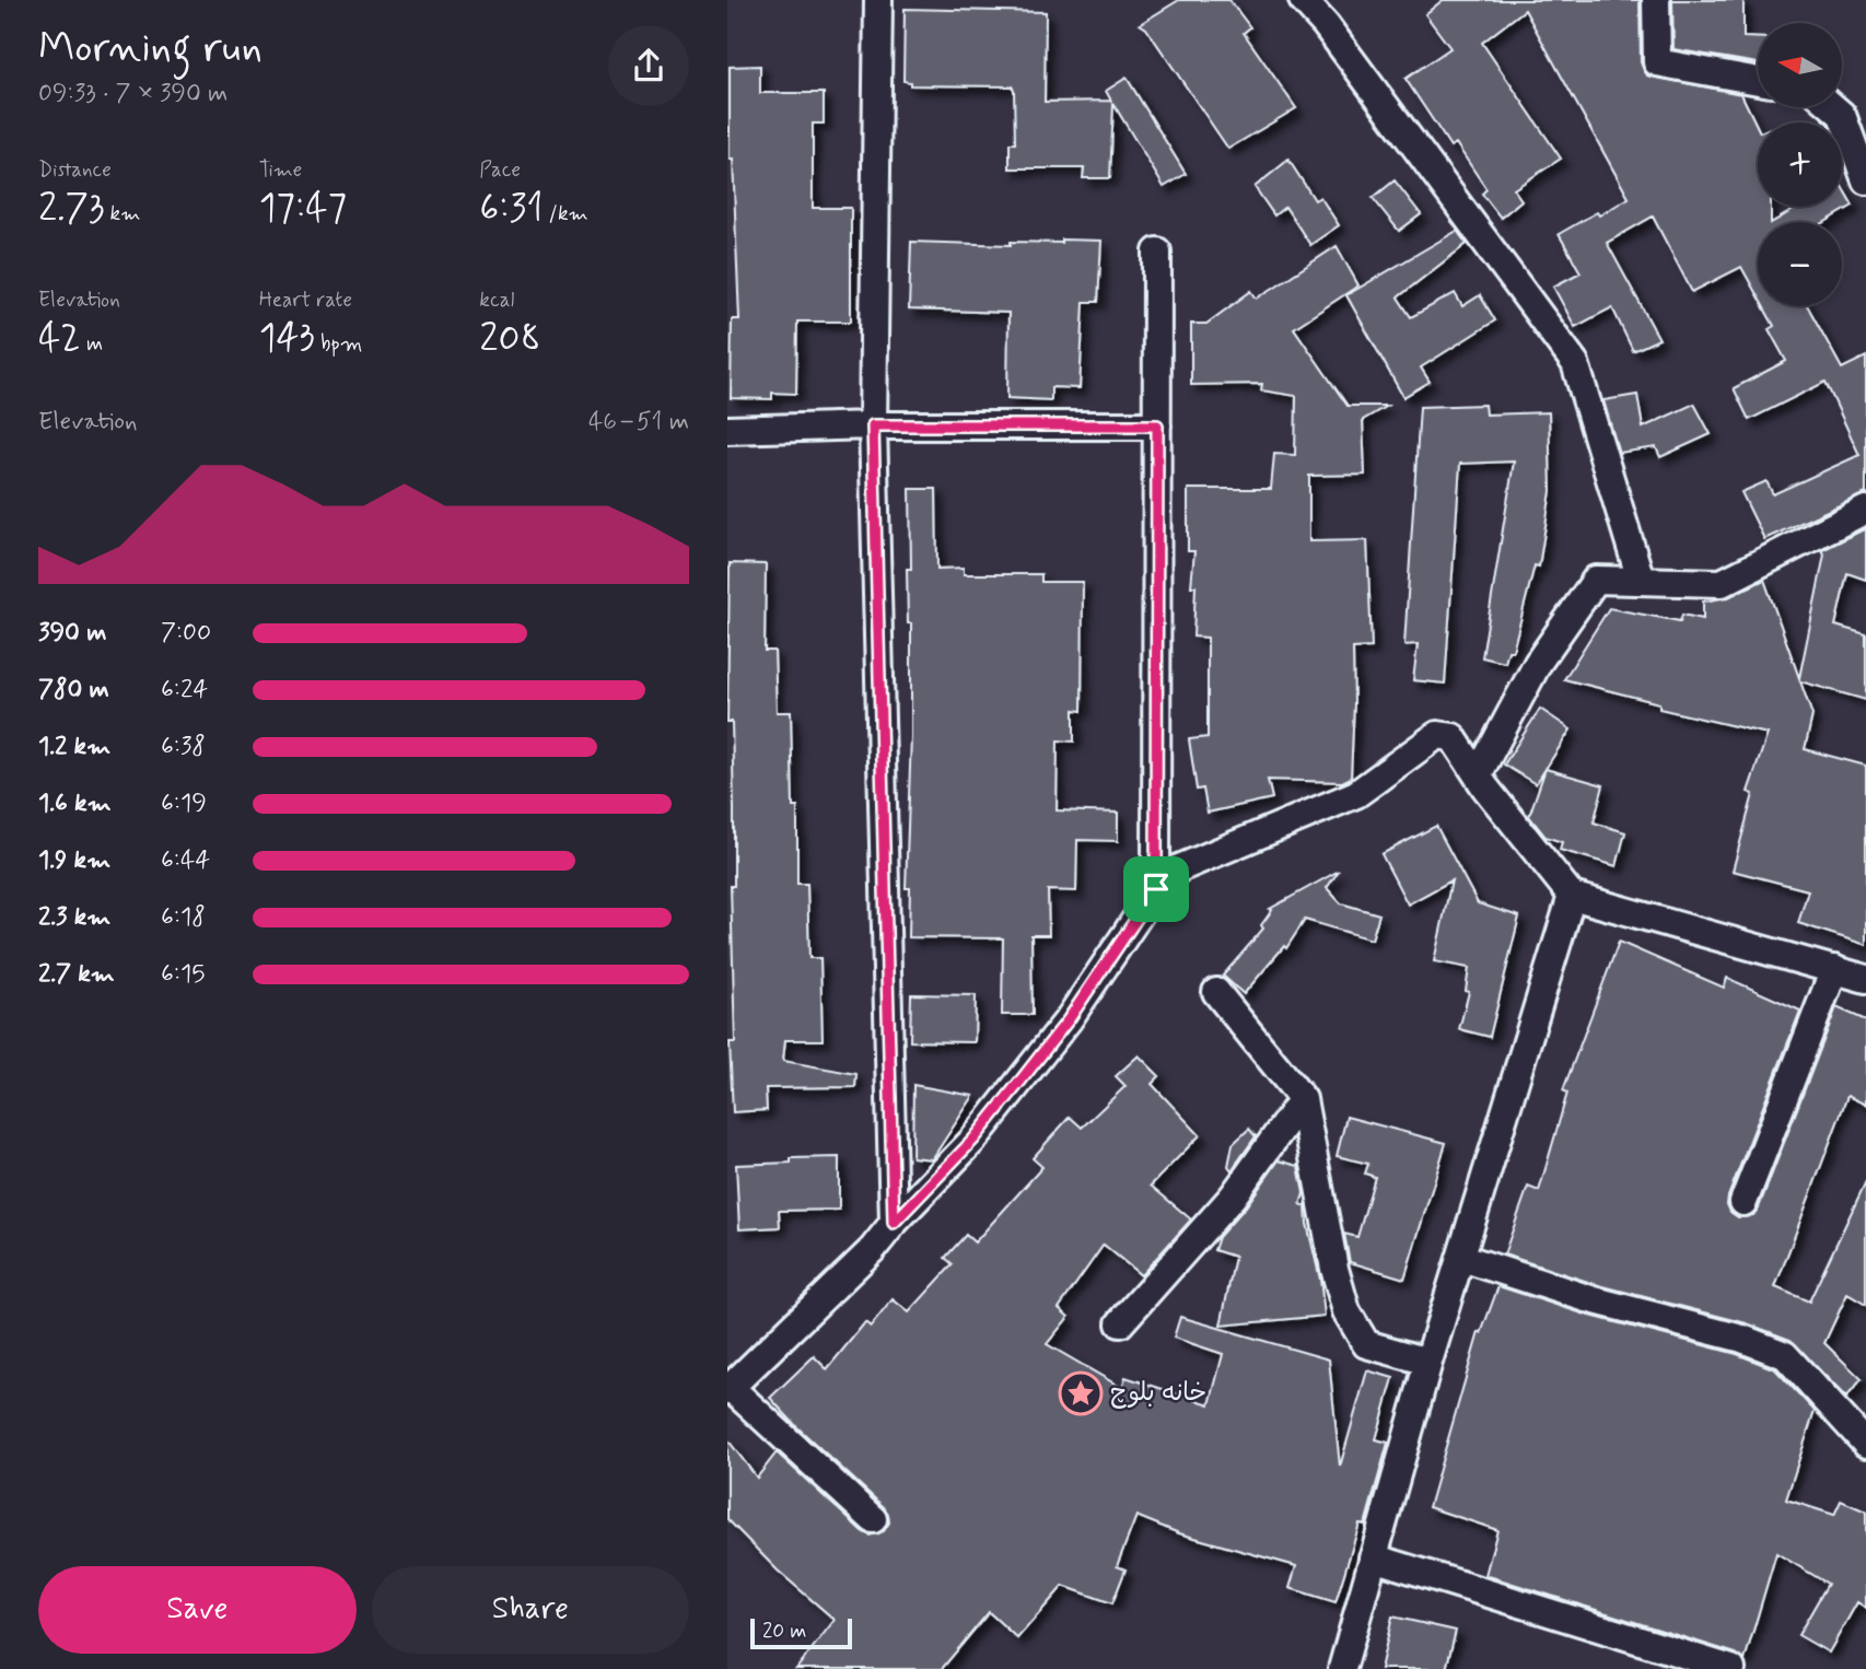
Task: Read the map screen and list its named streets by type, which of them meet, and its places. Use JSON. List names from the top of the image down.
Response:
{
  "places": {
    "place": ["خانه بلوچ"]
  },
  "scale_bar": "20 m",
  "north": "left",
  "page": {
    "heading": ["Morning run", "09:33 · 7 × 390 m"],
    "map_buttons": ["+", "−"],
    "stats": [
      ["Distance", "2.73 km"],
      ["Time", "17:47"],
      ["Pace", "6:31 /km"],
      ["Elevation", "42 m"],
      ["Heart rate", "143 bpm"],
      ["kcal", "208"]
    ],
    "chart": ["Elevation", "46–51 m"],
    "list": [
      {
        "name": "390 m",
        "note": "7:00"
      },
      {
        "name": "780 m",
        "note": "6:24"
      },
      {
        "name": "1.2 km",
        "note": "6:38"
      },
      {
        "name": "1.6 km",
        "note": "6:19"
      },
      {
        "name": "1.9 km",
        "note": "6:44"
      },
      {
        "name": "2.3 km",
        "note": "6:18"
      },
      {
        "name": "2.7 km",
        "note": "6:15"
      }
    ],
    "buttons": ["Save", "Share"],
    "scale": "20 m"
  }
}
